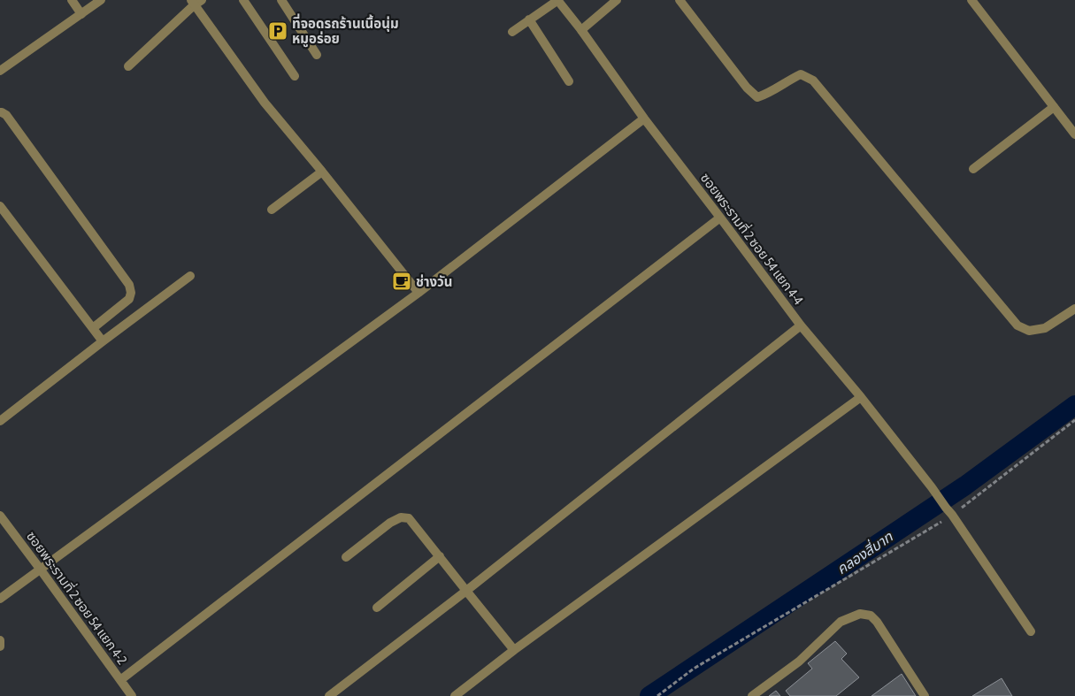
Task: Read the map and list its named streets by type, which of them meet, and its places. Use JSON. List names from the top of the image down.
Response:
{
  "streets": {
    "street": ["ซอยพระรามที่ 2 ซอย 54 แยก 4-4", "ซอยพระรามที่ 2 ซอย 54 แยก 4-2"]
  },
  "water": ["คลองสี่บาท"],
  "places": {
    "parking": ["ที่จอดรถร้านเนื้อนุ่ม หมูอร่อย"],
    "cafe": ["ช่างวัน"]
  }
}
